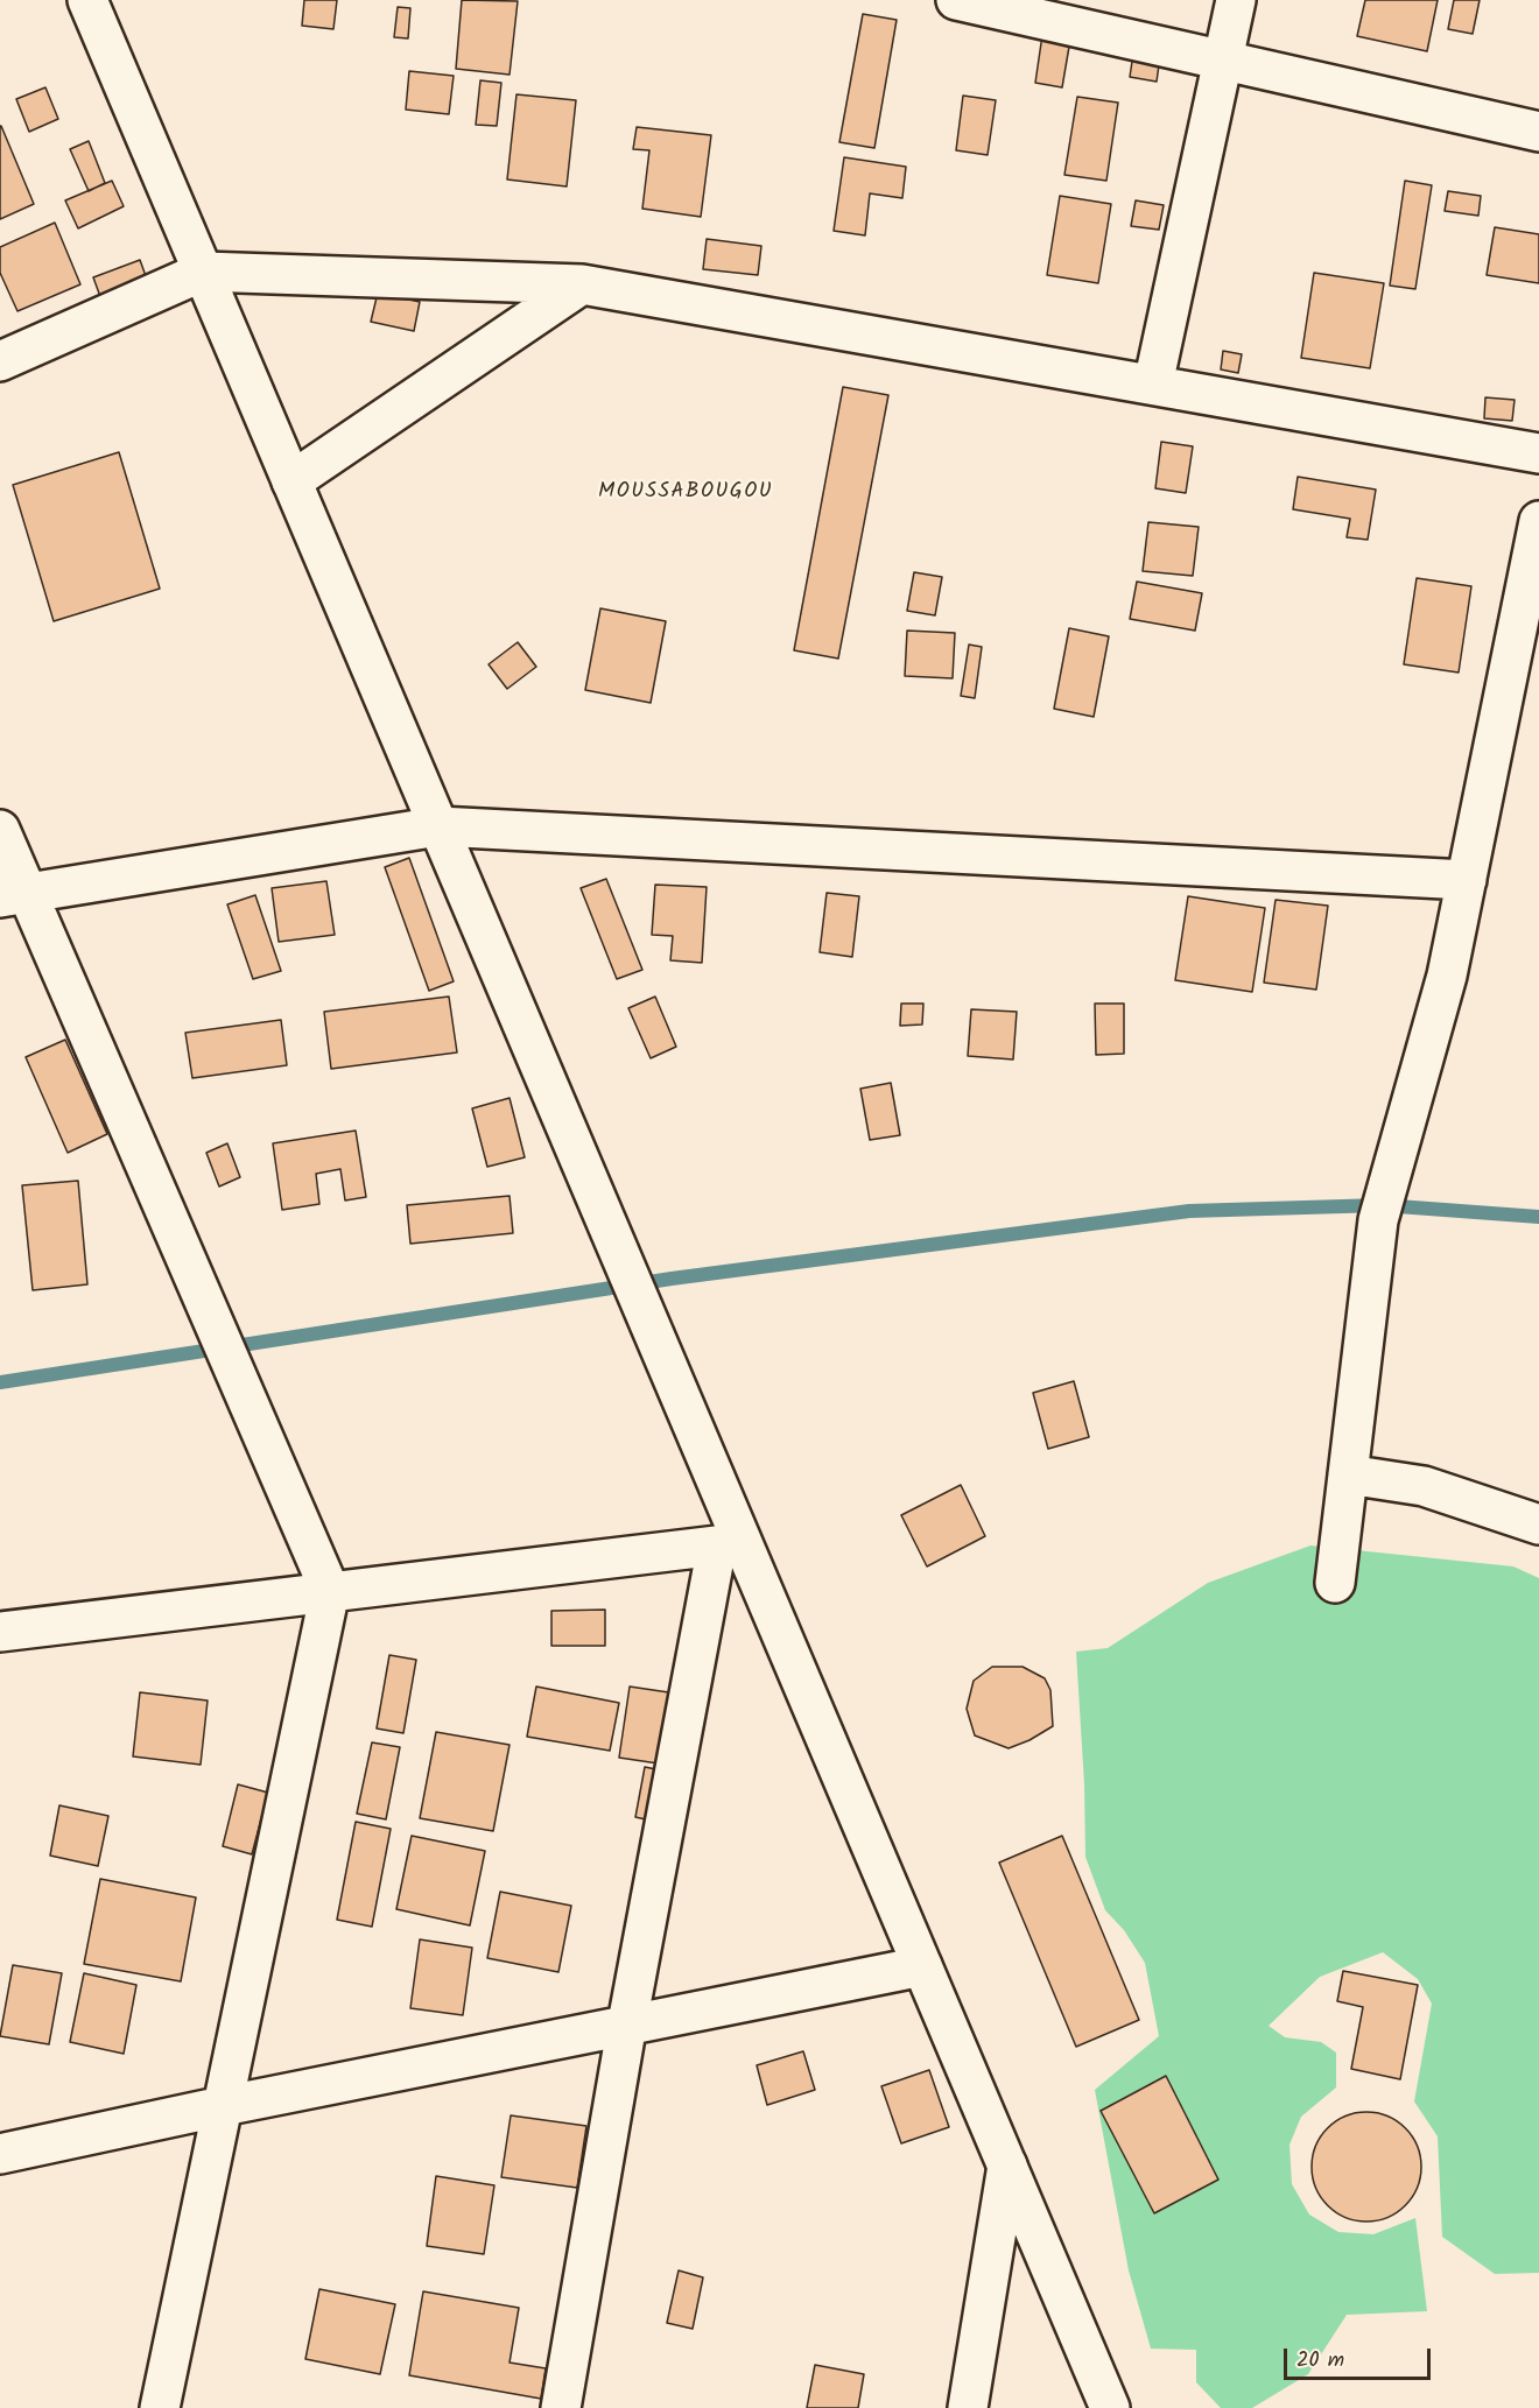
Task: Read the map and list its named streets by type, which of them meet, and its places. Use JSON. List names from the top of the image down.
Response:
{
  "districts": ["MOUSSABOUGOU"],
  "scale_bar": "20 m"
}
